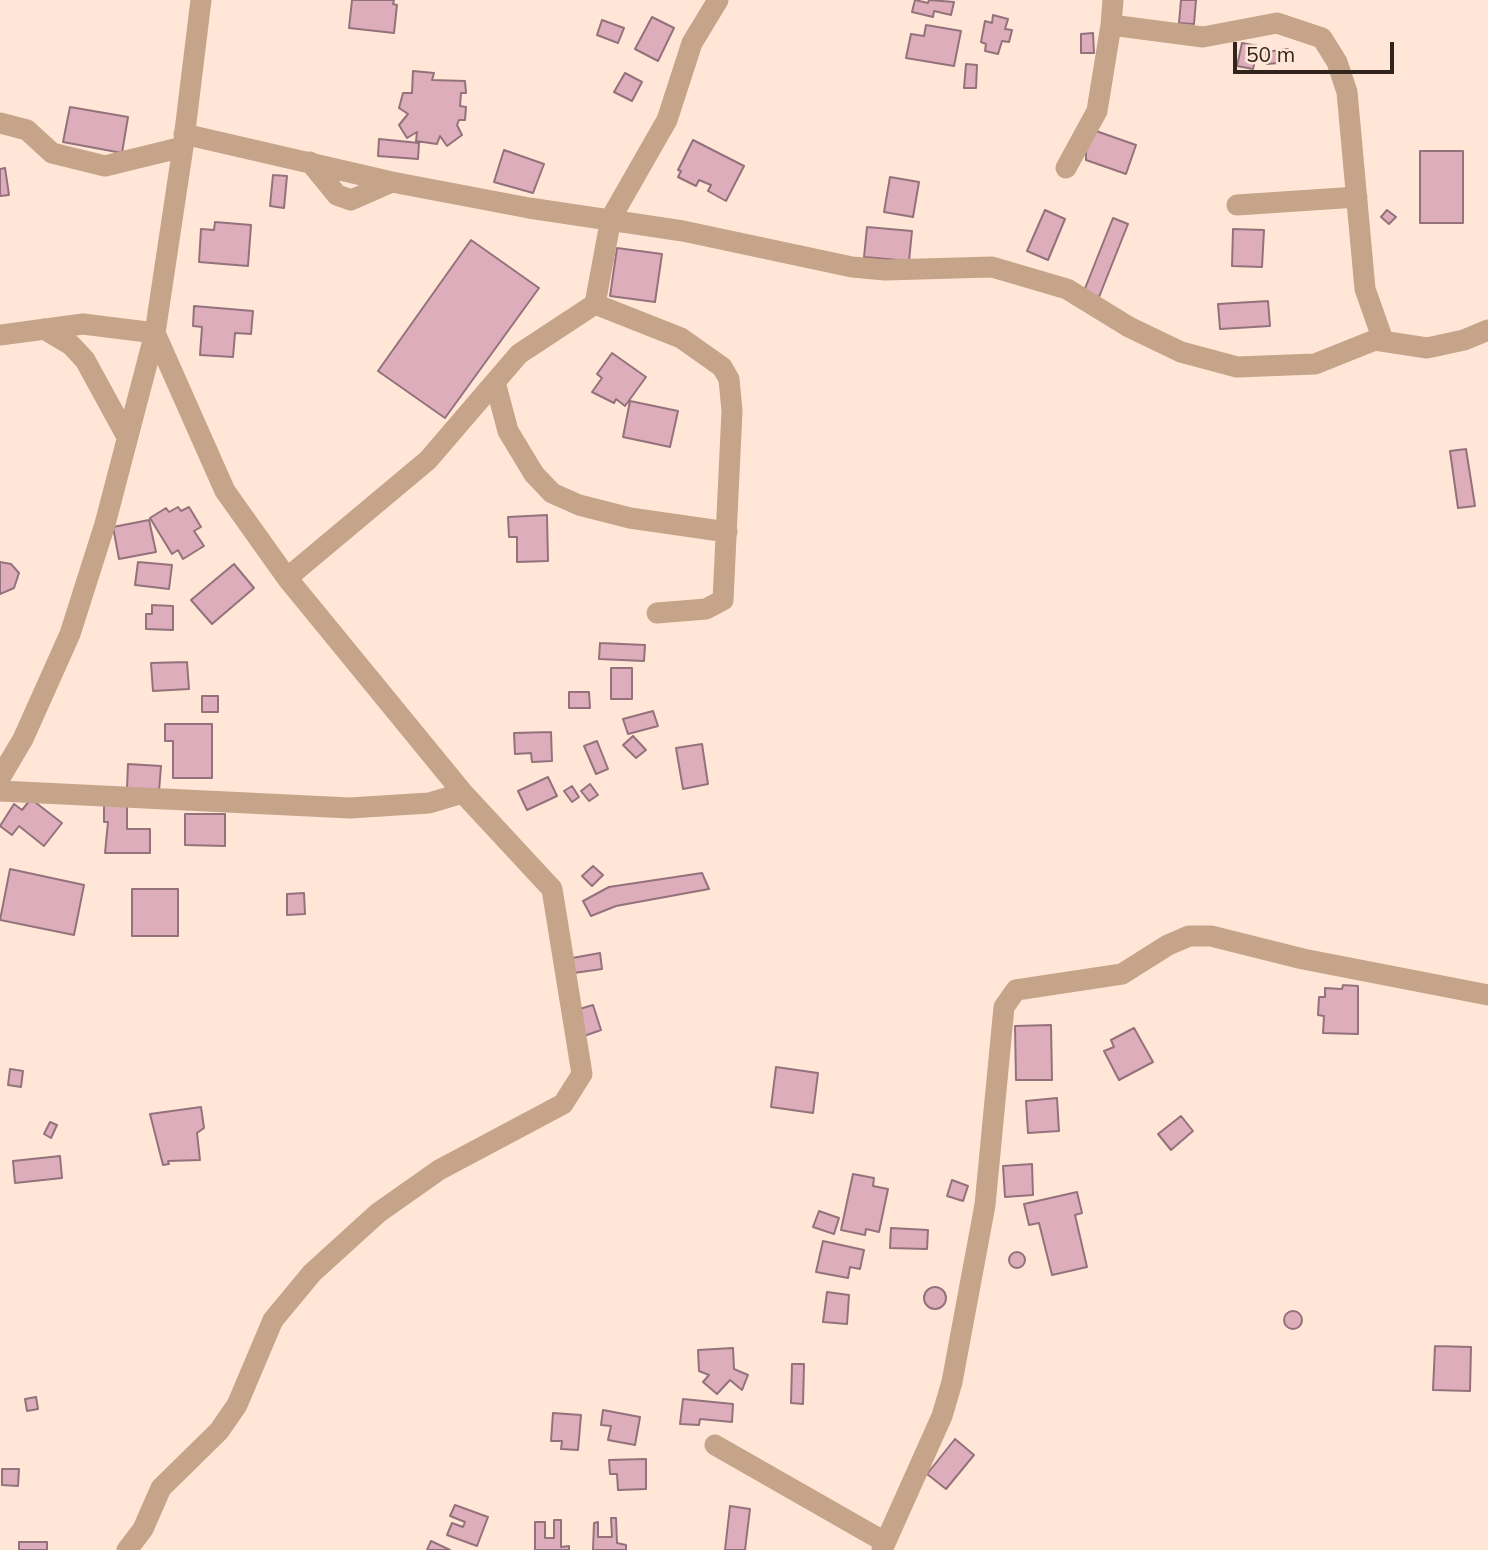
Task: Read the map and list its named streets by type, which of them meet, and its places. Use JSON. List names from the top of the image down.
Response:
{
  "scale_bar": "50 m"
}
